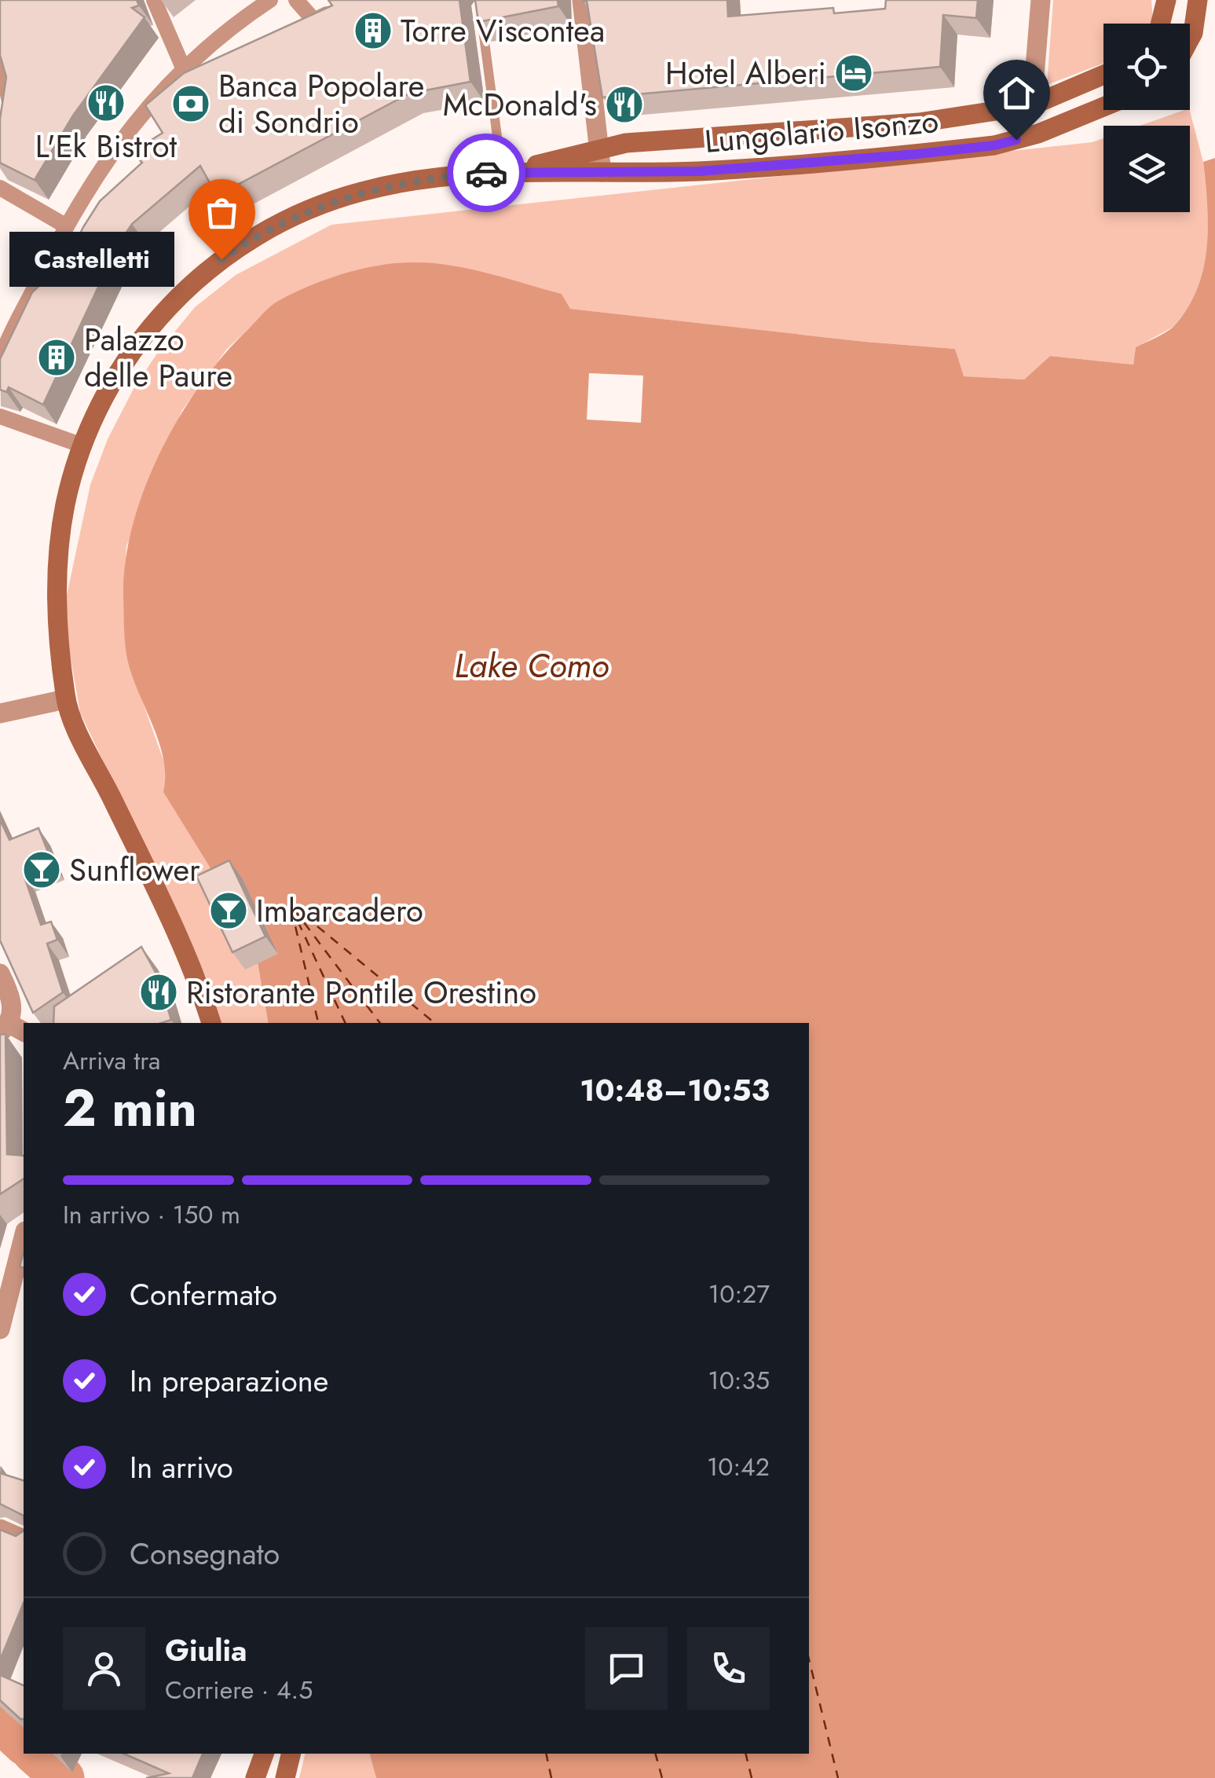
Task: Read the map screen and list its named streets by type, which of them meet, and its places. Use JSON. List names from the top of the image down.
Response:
{
  "streets": {
    "main road": ["Lungolario Isonzo"]
  },
  "water": ["Lake Como"],
  "places": {
    "building": ["Torre Viscontea", "Palazzo delle Paure"],
    "hotel": ["Hotel Alberi"],
    "restaurant": ["L'Ek Bistrot", "McDonald's", "Ristorante Pontile Orestino"],
    "bank": ["Banca Popolare di Sondrio"],
    "other": ["Castelletti"],
    "bar": ["Sunflower", "Imbarcadero"]
  },
  "page": {
    "bubble": "Castelletti",
    "heading": ["2 min", "Arriva tra", "10:48–10:53"],
    "panel": ["Giulia", "Corriere · 4.5"],
    "bar": "In arrivo · 150 m",
    "list": [
      ["Confermato", "10:27"],
      ["In preparazione", "10:35"],
      ["In arrivo", "10:42"],
      "Consegnato"
    ]
  }
}
